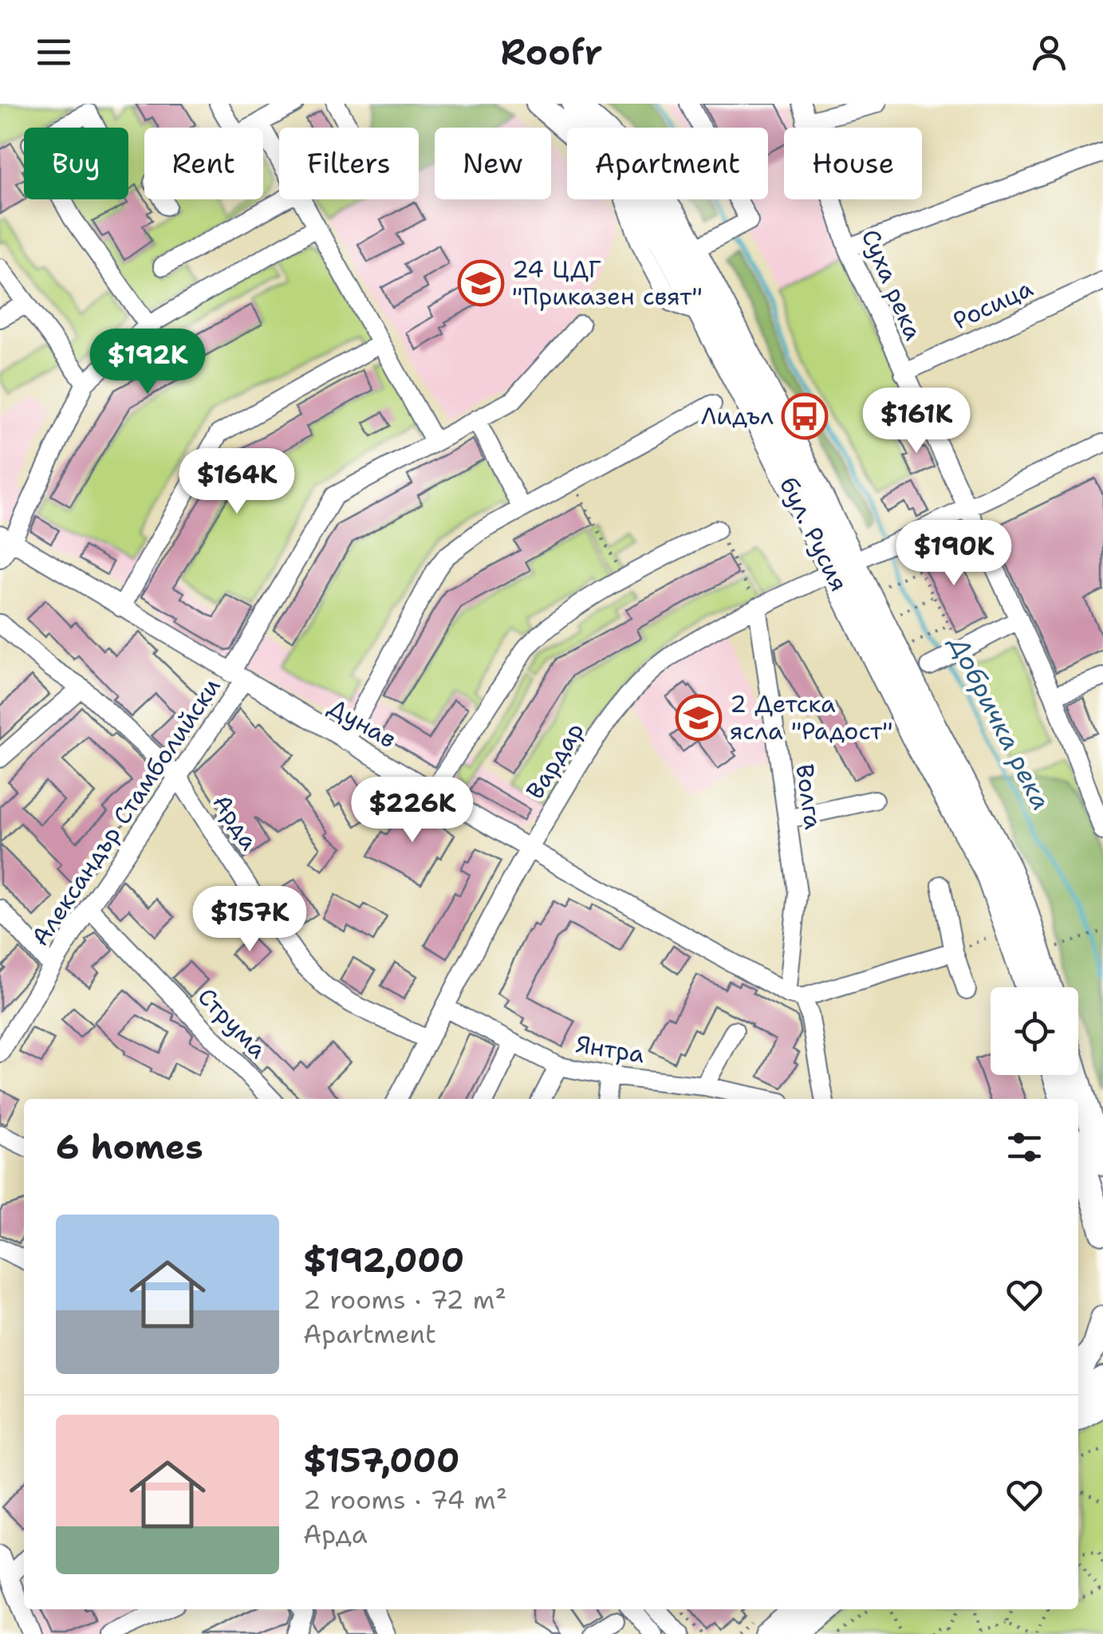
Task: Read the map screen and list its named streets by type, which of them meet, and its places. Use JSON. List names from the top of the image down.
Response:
{
  "streets": {
    "main road": ["бул. Русия"],
    "street": [
      "Суха река",
      "Росица",
      "Дунав",
      "Вардар",
      "Волга",
      "Александър Стамболийски",
      "Арда",
      "Струма",
      "Янтра"
    ]
  },
  "crossings": [
    ["Суха река", "Росица"],
    ["бул. Русия", "Вардар"],
    ["Дунав", "Вардар"],
    ["Дунав", "Волга"],
    ["Дунав", "Александър Стамболийски"],
    ["Вардар", "Волга"],
    ["Вардар", "Арда"],
    ["Вардар", "Янтра"],
    ["Александър Стамболийски", "Арда"],
    ["Александър Стамболийски", "Струма"]
  ],
  "water": ["Добричка река"],
  "places": {
    "school or university": ["24 ЦДГ \"Приказен свят\"", "2 Детска ясла \"Радост\""],
    "bus stop": ["Лидъл"]
  },
  "page": {
    "header": "Roofr",
    "chip": [
      "Buy",
      "Rent",
      "Filters",
      "New",
      "Apartment",
      "House"
    ],
    "price": [
      "$192K",
      "$161K",
      "$164K",
      "$190K",
      "$226K",
      "$157K"
    ],
    "heading": "6 homes",
    "list": [
      {
        "name": "$192,000",
        "note": "2 rooms · 72 m² · Apartment"
      },
      {
        "name": "$157,000",
        "note": "2 rooms · 74 m² · Арда"
      }
    ]
  }
}
